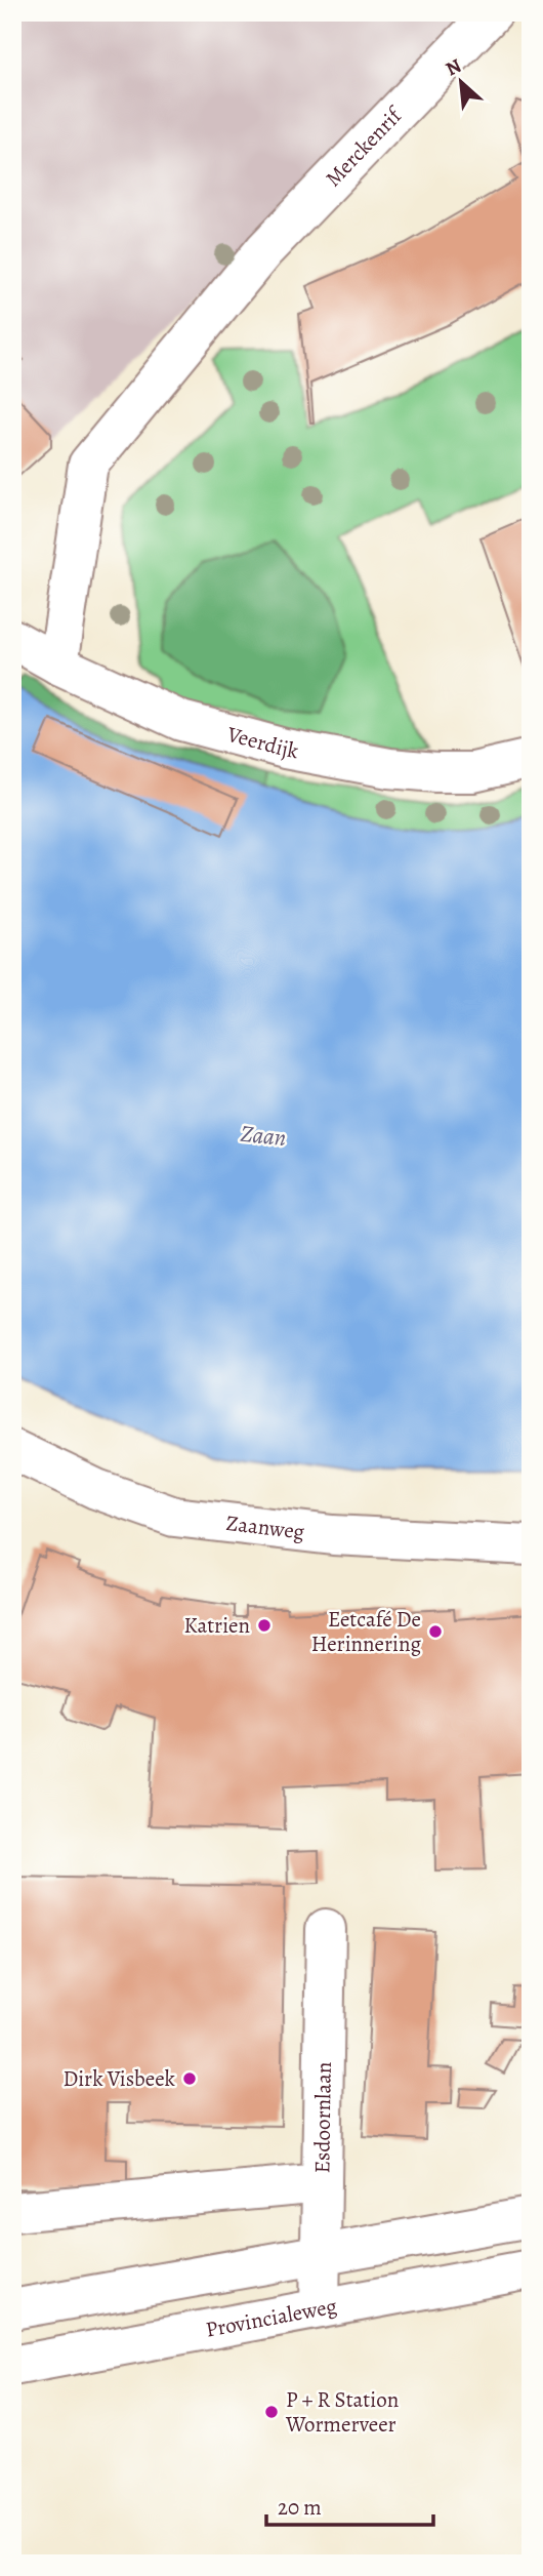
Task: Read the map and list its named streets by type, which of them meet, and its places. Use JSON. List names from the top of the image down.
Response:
{
  "streets": {
    "street": [
      "Merckenrif",
      "Veerdijk",
      "Zaanweg",
      "Esdoornlaan",
      "Provincialeweg"
    ]
  },
  "crossings": [
    ["Merckenrif", "Veerdijk"],
    ["Esdoornlaan", "Provincialeweg"]
  ],
  "water": ["Zaan"],
  "places": [
    "Katrien",
    "Eetcafé De Herinnering",
    "Dirk Visbeek",
    "P + R Station Wormerveer"
  ],
  "scale_bar": "20 m",
  "north": "top left"
}
